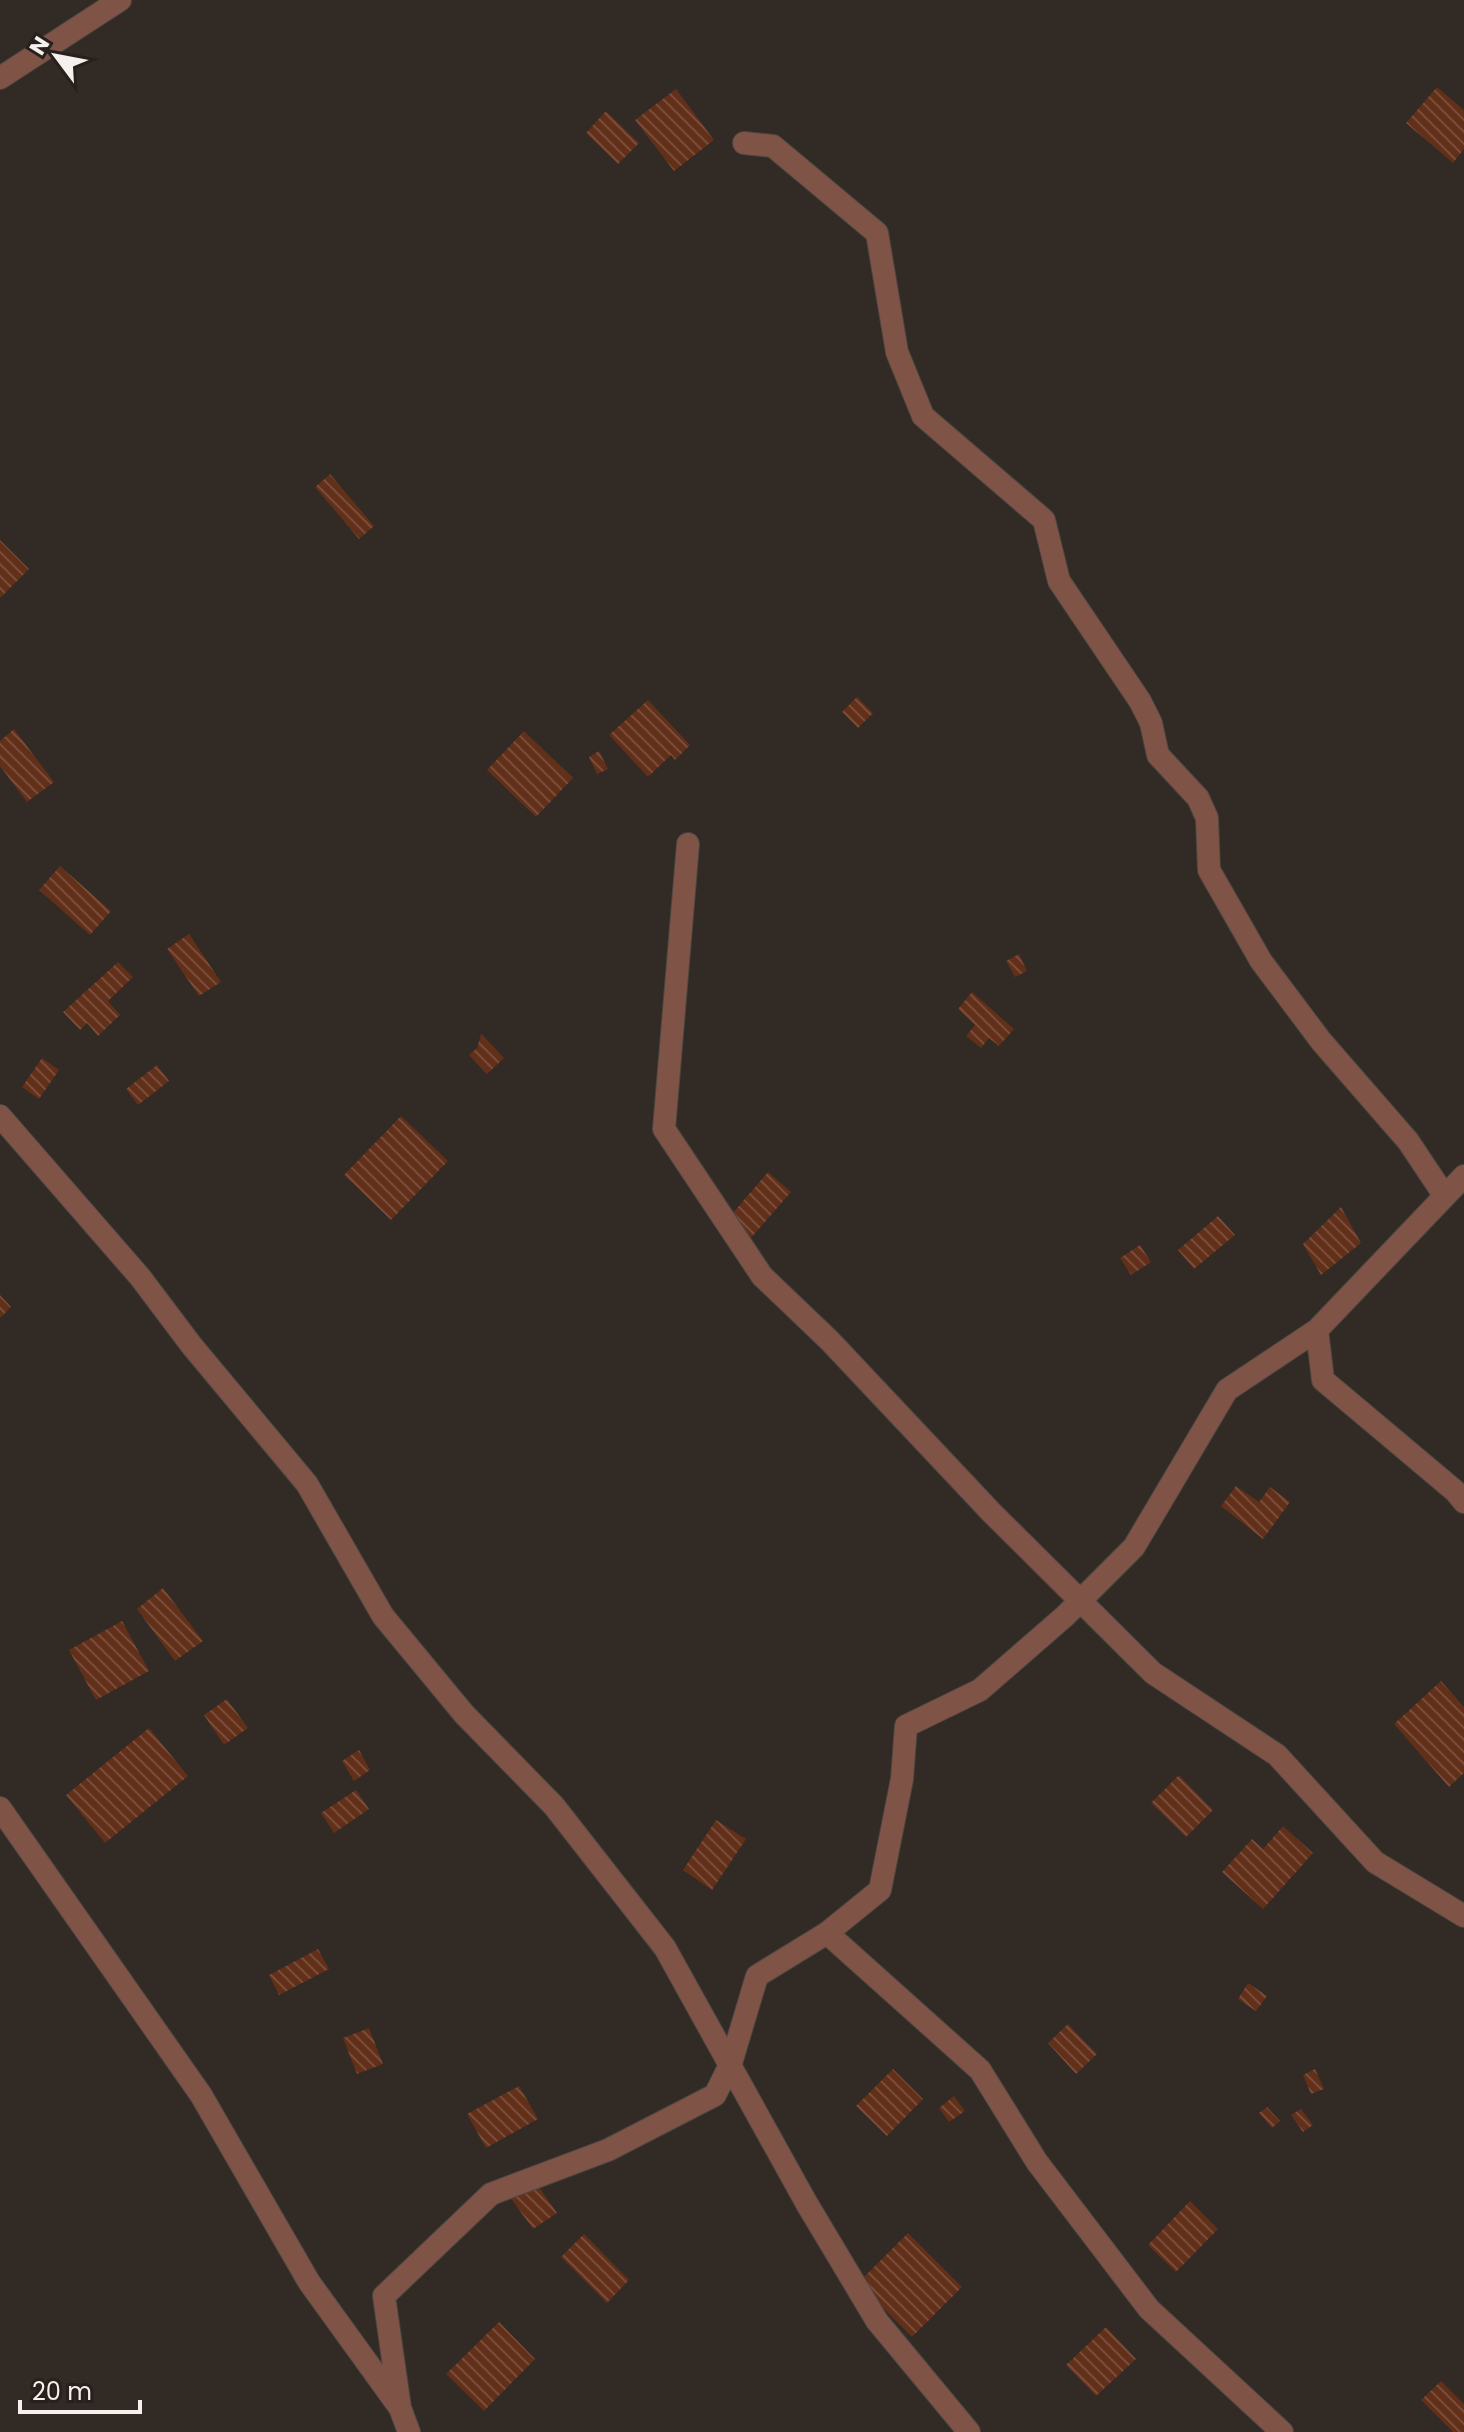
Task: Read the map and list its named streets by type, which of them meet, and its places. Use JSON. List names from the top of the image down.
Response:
{
  "scale_bar": "20 m",
  "north": "top left"
}
